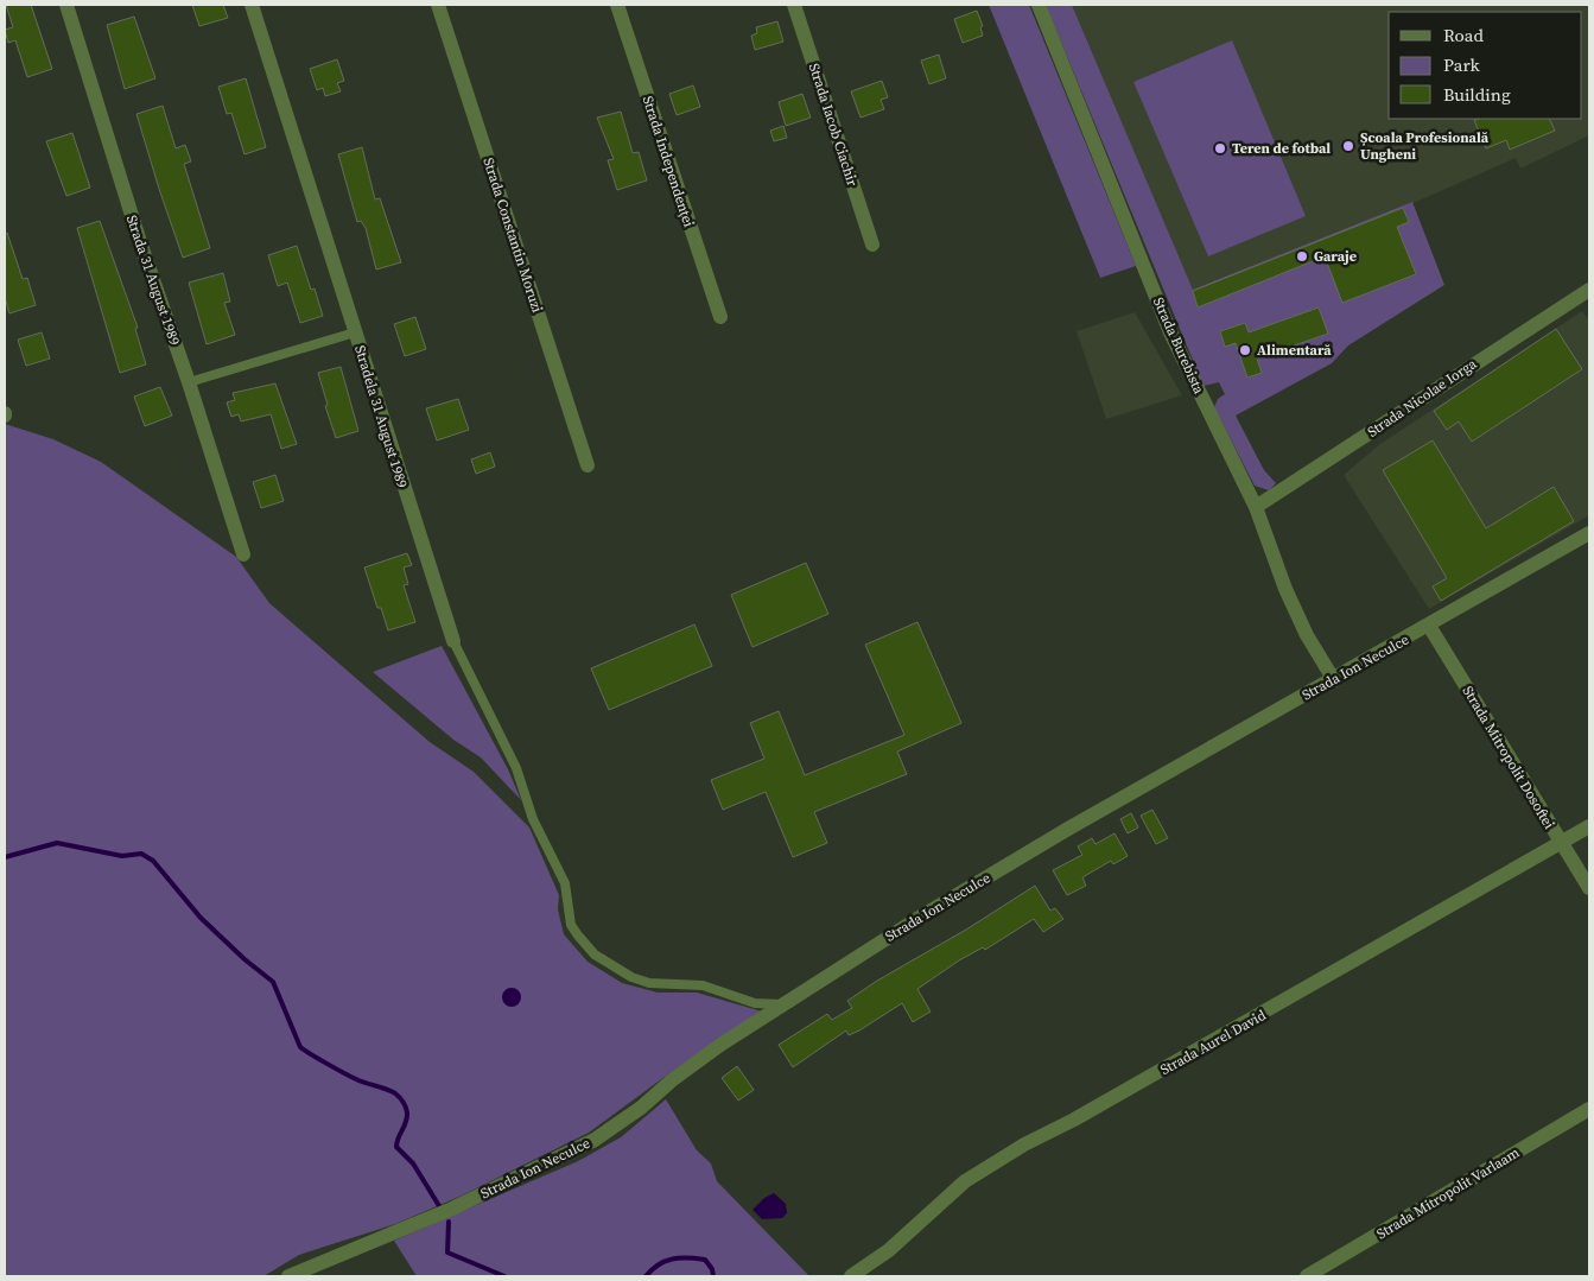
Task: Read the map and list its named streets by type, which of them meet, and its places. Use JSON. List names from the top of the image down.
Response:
{
  "streets": {
    "street": [
      "Strada Iacob Ciachir",
      "Strada Independenței",
      "Strada Constantin Moruzi",
      "Strada 31 August 1989",
      "Strada Burebista",
      "Strada Nicolae Iorga",
      "Stradela 31 August 1989",
      "Strada Ion Neculce",
      "Strada Mitropolit Dosoftei",
      "Strada Aurel David",
      "Strada Mitropolit Varlaam"
    ]
  },
  "crossings": [
    ["Strada Burebista", "Strada Nicolae Iorga"],
    ["Strada Burebista", "Strada Ion Neculce"],
    ["Stradela 31 August 1989", "Strada Ion Neculce"],
    ["Strada Ion Neculce", "Strada Mitropolit Dosoftei"],
    ["Strada Mitropolit Dosoftei", "Strada Aurel David"]
  ],
  "places": [
    "Școala Profesională Ungheni",
    "Teren de fotbal",
    "Garaje",
    "Alimentară"
  ],
  "legend": ["Road", "Park", "Building"]
}
